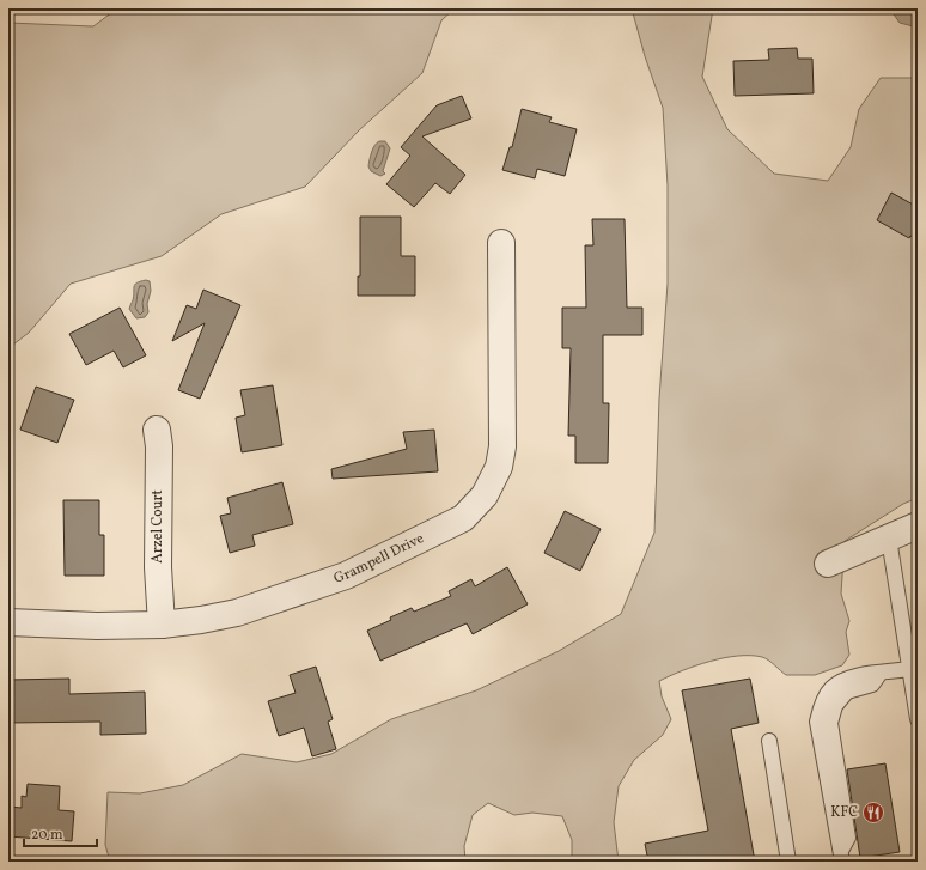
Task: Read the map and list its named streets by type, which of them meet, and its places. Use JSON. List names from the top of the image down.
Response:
{
  "streets": {
    "street": ["Arzel Court", "Grampell Drive"]
  },
  "crossings": [
    ["Arzel Court", "Grampell Drive"]
  ],
  "places": {
    "restaurant": ["KFC"]
  },
  "scale_bar": "20 m"
}
